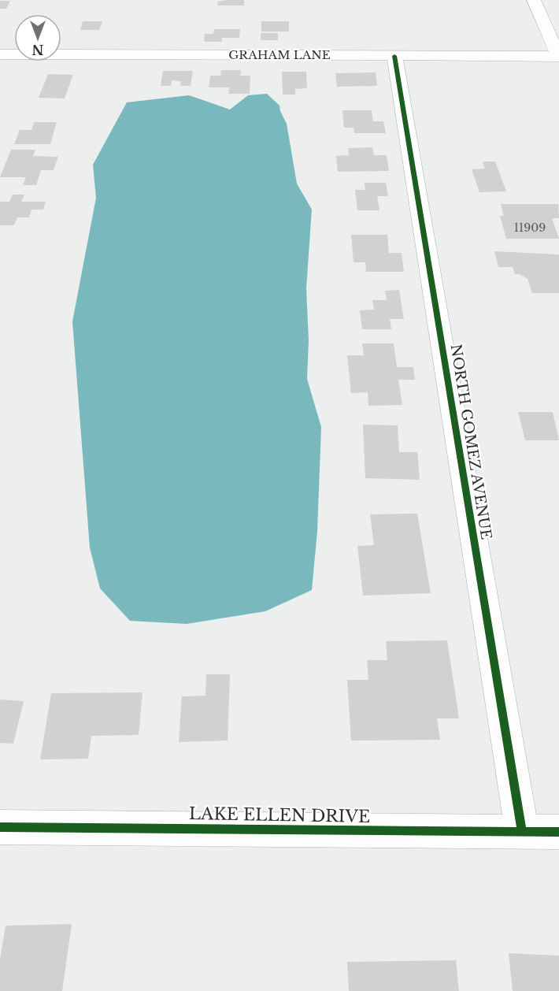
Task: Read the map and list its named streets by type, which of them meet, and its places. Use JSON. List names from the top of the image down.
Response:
{
  "streets": {
    "street": ["GRAHAM LANE", "NORTH GOMEZ AVENUE", "LAKE ELLEN DRIVE"]
  },
  "crossings": [
    ["GRAHAM LANE", "NORTH GOMEZ AVENUE"],
    ["NORTH GOMEZ AVENUE", "LAKE ELLEN DRIVE"]
  ],
  "house_numbers": ["11909"],
  "north": "bottom"
}
